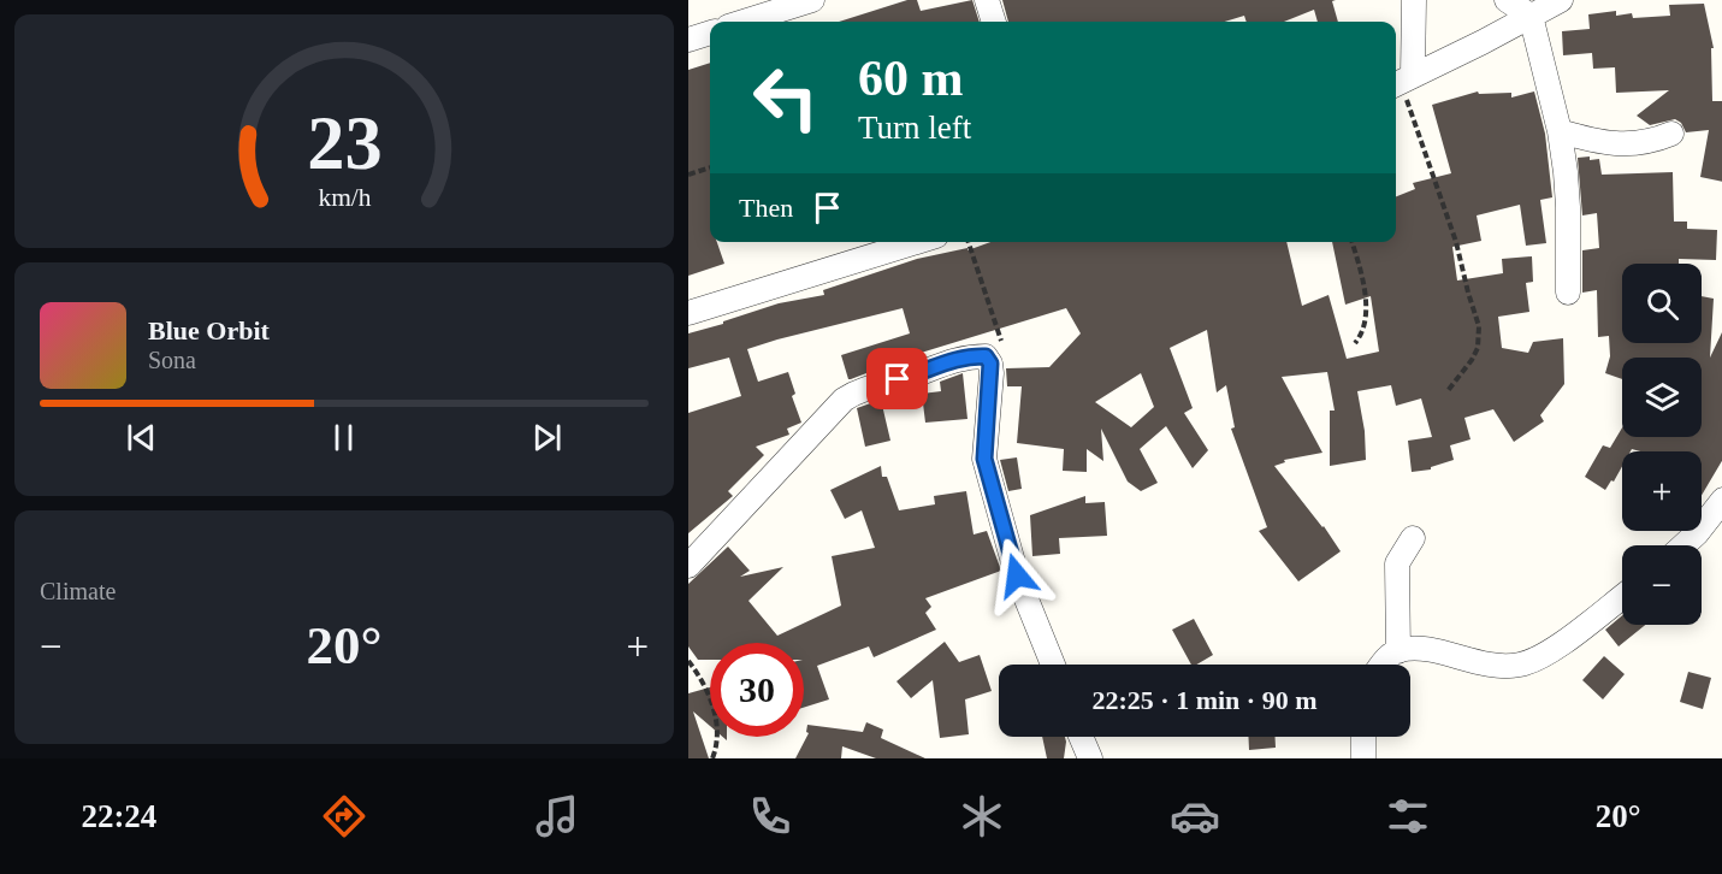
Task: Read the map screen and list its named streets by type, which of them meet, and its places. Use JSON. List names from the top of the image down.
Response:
{
  "page": {
    "turn": ["60 m", "Turn left"],
    "then": "Then",
    "map_buttons": ["+", "−"],
    "song": ["Blue Orbit", "Sona"],
    "tile": "Climate",
    "heat": ["−", "20°", "+"],
    "limit": "30",
    "trip": "22:25 · 1 min · 90 m",
    "tabs": ["22:24", "20°"],
    "gauge": ["23", "km/h"]
  }
}
